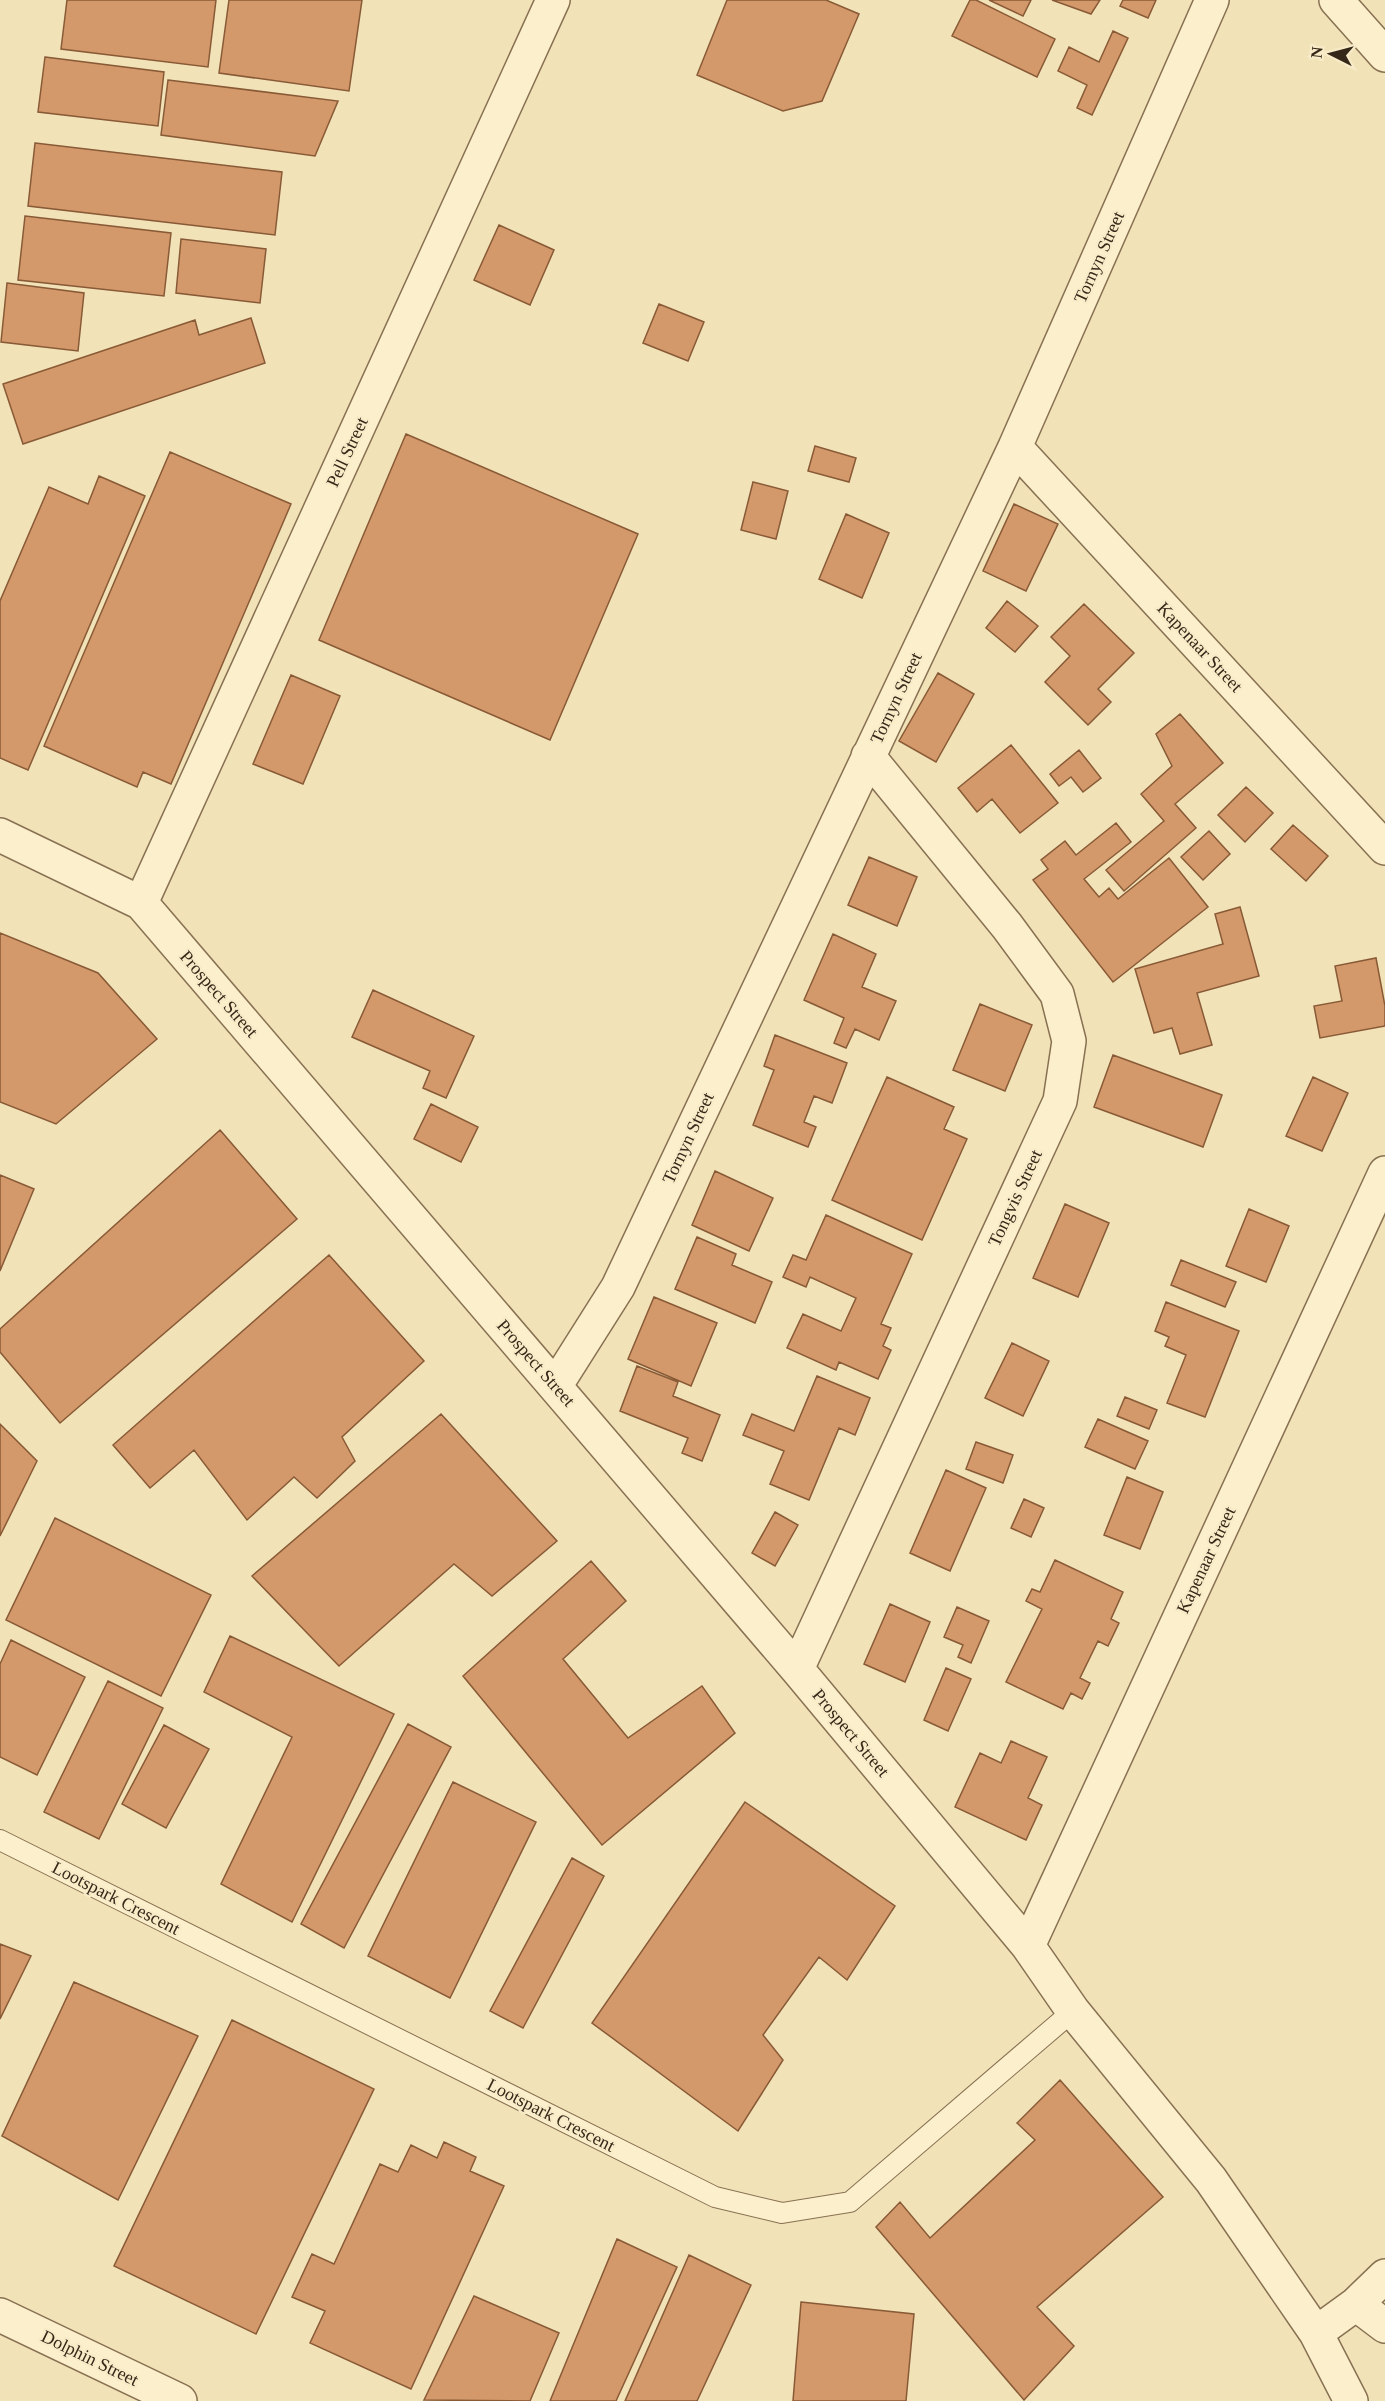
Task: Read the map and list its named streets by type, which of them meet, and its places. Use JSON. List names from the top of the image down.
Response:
{
  "streets": {
    "street": [
      "Tornyn Street",
      "Pell Street",
      "Kapenaar Street",
      "Prospect Street",
      "Tongvis Street",
      "Dolphin Street"
    ],
    "lane": ["Lootspark Crescent"]
  },
  "crossings": [
    ["Tornyn Street", "Kapenaar Street"],
    ["Tornyn Street", "Prospect Street"],
    ["Tornyn Street", "Tongvis Street"],
    ["Pell Street", "Prospect Street"],
    ["Kapenaar Street", "Prospect Street"],
    ["Prospect Street", "Tongvis Street"],
    ["Prospect Street", "Lootspark Crescent"]
  ],
  "north": "left"
}
